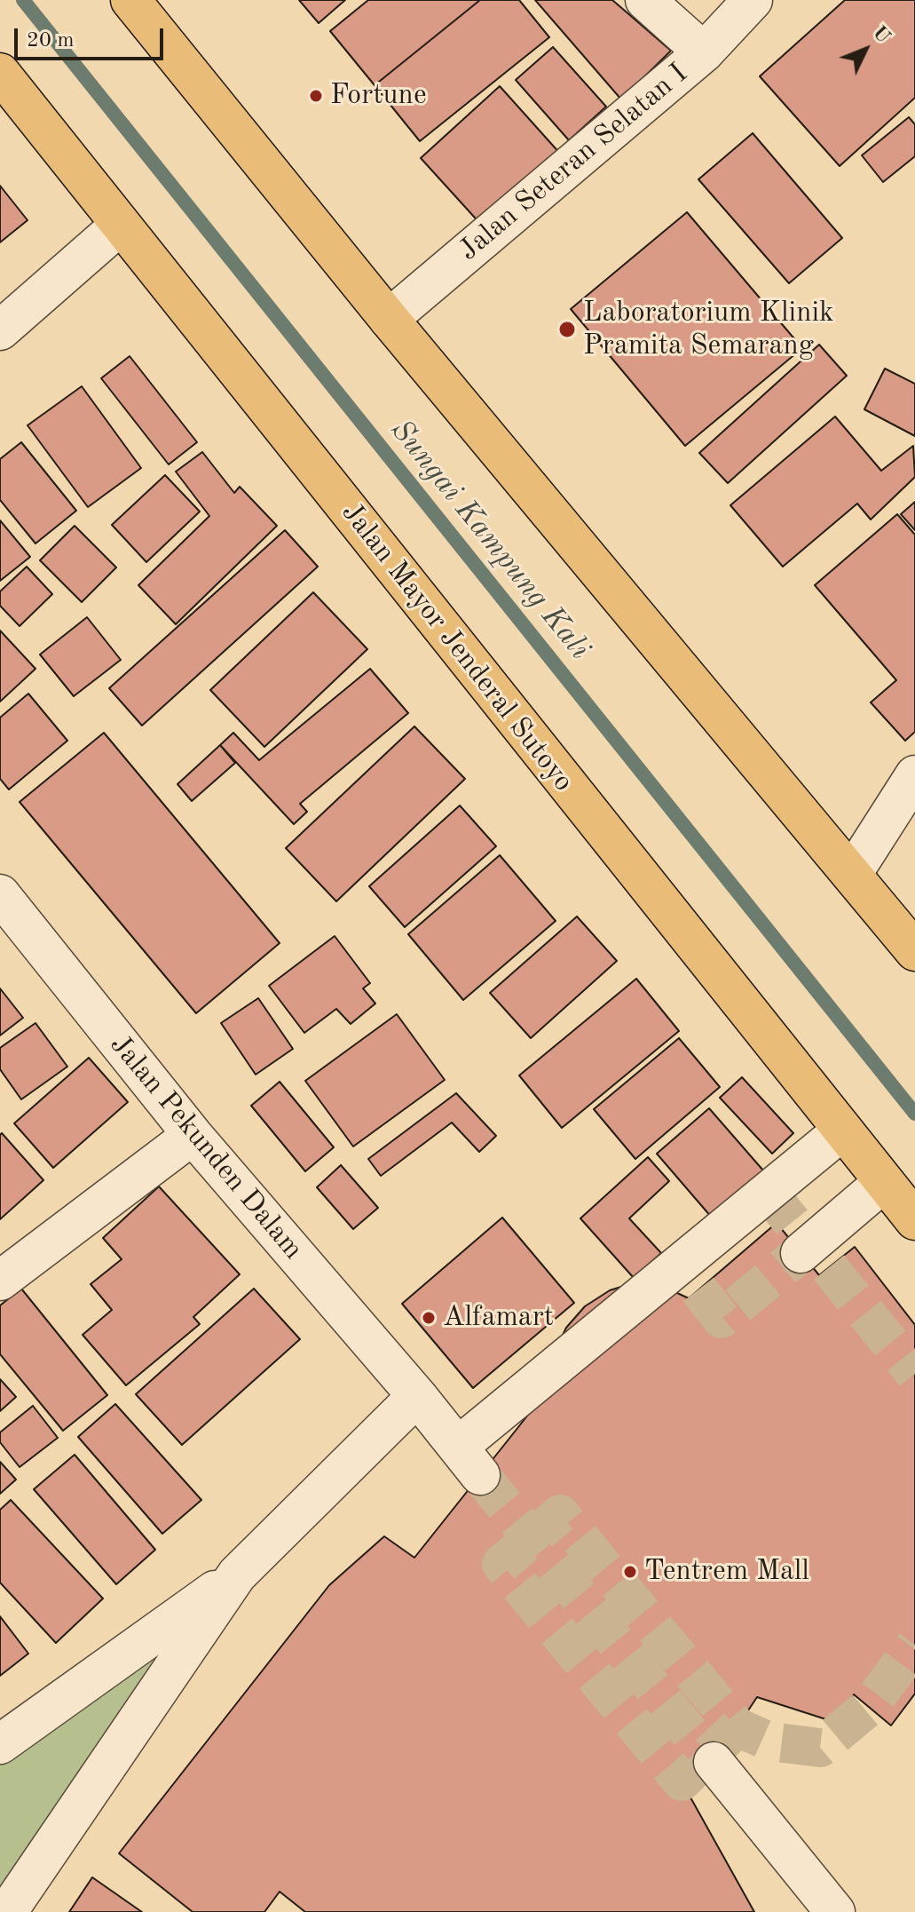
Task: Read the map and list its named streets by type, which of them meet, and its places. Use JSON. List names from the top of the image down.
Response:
{
  "streets": {
    "main road": ["Jalan Mayor Jenderal Sutoyo"],
    "street": ["Jalan Seteran Selatan I", "Jalan Pekunden Dalam"]
  },
  "crossings": [
    ["Jalan Mayor Jenderal Sutoyo", "Jalan Pekunden Dalam"]
  ],
  "water": ["Sungai Kampung Kali"],
  "places": [
    "Fortune",
    "Laboratorium Klinik Pramita Semarang",
    "Alfamart",
    "Tentrem Mall"
  ],
  "scale_bar": "20 m",
  "north": "top right"
}
